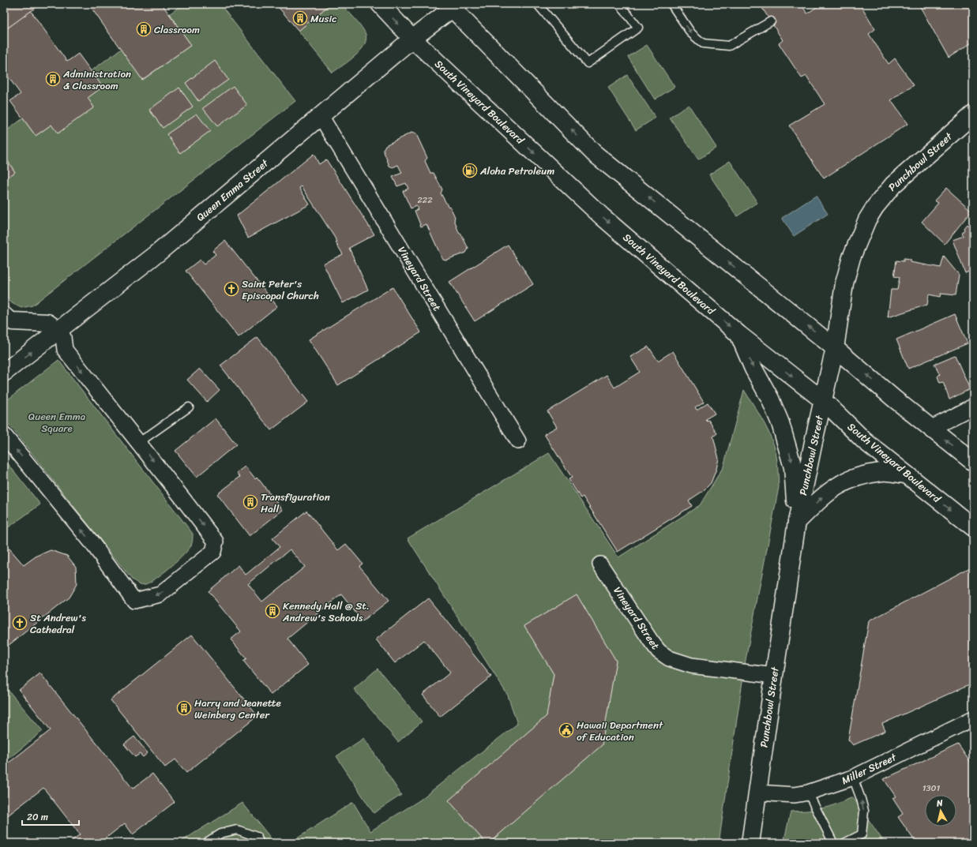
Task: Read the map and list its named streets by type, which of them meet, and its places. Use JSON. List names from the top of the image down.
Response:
{
  "streets": {
    "main road": ["South Vineyard Boulevard", "Punchbowl Street", "Queen Emma Street"],
    "street": ["Vineyard Street", "Miller Street"]
  },
  "crossings": [
    ["South Vineyard Boulevard", "Punchbowl Street"],
    ["South Vineyard Boulevard", "Queen Emma Street"],
    ["Punchbowl Street", "Vineyard Street"],
    ["Punchbowl Street", "Miller Street"],
    ["Queen Emma Street", "Vineyard Street"]
  ],
  "parks": ["Queen Emma Square"],
  "places": {
    "building": [
      "Music",
      "Classroom",
      "Administration & Classroom",
      "Transfiguration Hall",
      "Kennedy Hall @ St. Andrew's Schools",
      "Harry and Jeanette Weinberg Center"
    ],
    "fuel station": ["Aloha Petroleum"],
    "church": ["Saint Peter's Episcopal Church", "St Andrew's Cathedral"],
    "public building": ["Hawaii Department of Education"]
  },
  "house_numbers": ["222", "1301"],
  "scale_bar": "20 m",
  "north": "top"
}
